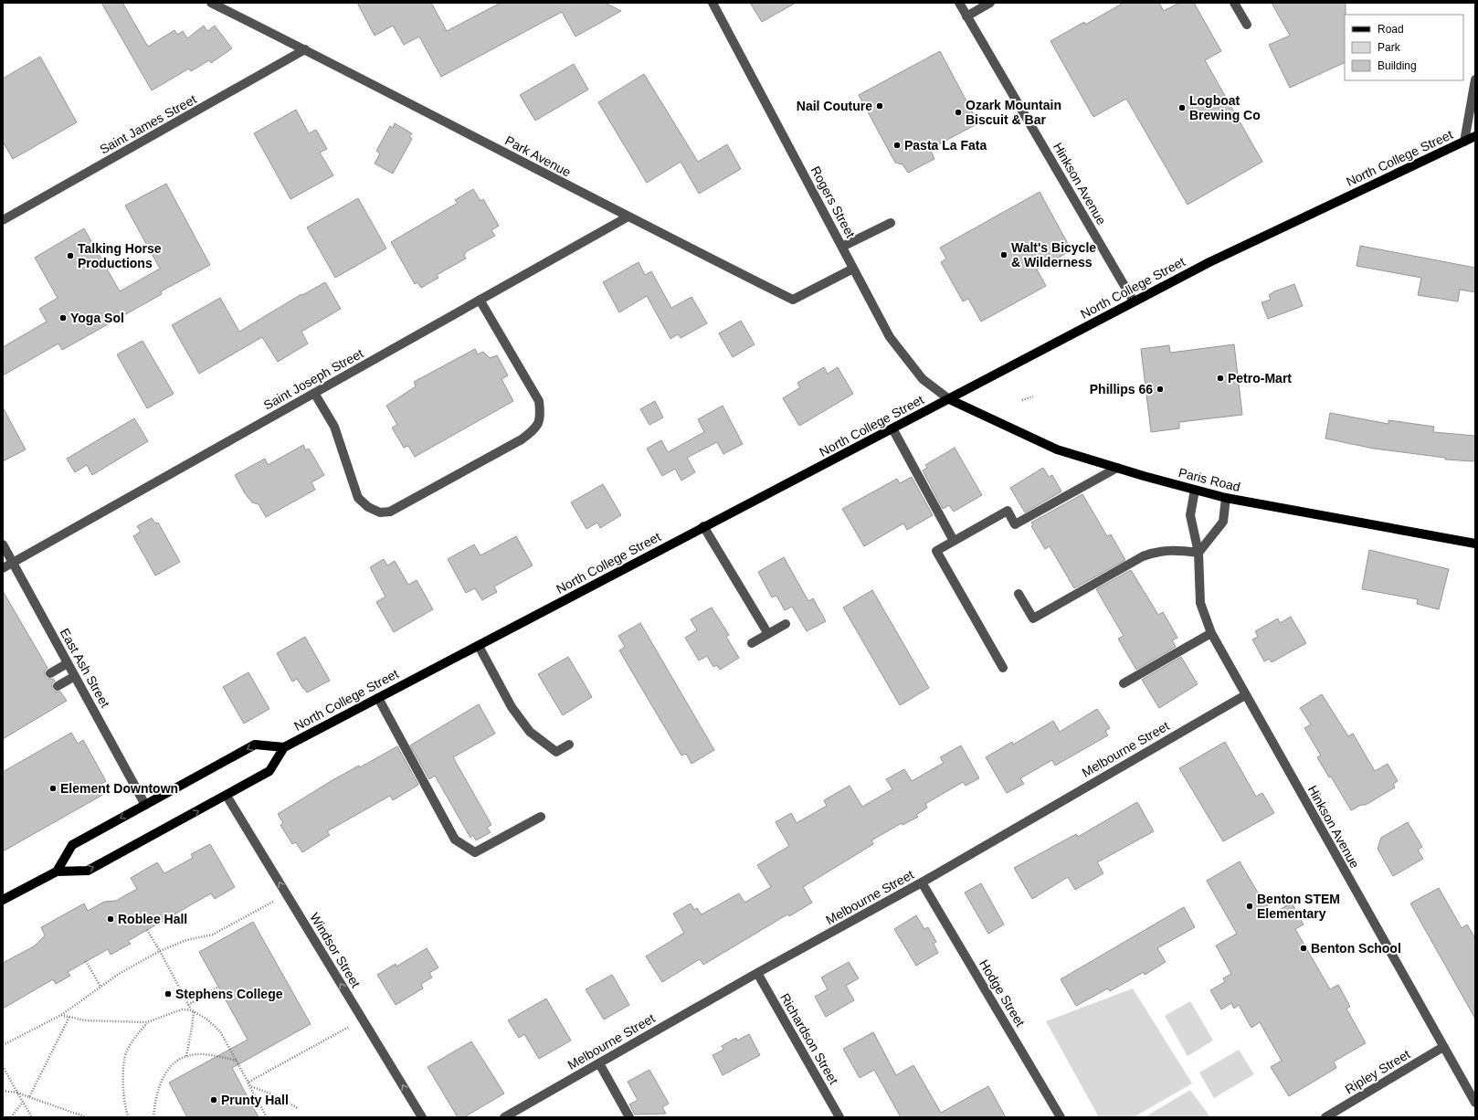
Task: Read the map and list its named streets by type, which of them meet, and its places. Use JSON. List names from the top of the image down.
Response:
{
  "streets": {
    "main road": ["North College Street", "Paris Road"],
    "street": [
      "Saint James Street",
      "Park Avenue",
      "Hinkson Avenue",
      "Rogers Street",
      "Saint Joseph Street",
      "East Ash Street",
      "Melbourne Street",
      "Windsor Street",
      "Hodge Street",
      "Richardson Street",
      "Ripley Street"
    ]
  },
  "crossings": [
    ["Saint James Street", "Park Avenue"],
    ["Park Avenue", "Rogers Street"],
    ["Park Avenue", "Saint Joseph Street"],
    ["North College Street", "Hinkson Avenue"],
    ["North College Street", "Rogers Street"],
    ["North College Street", "Paris Road"],
    ["Hinkson Avenue", "Paris Road"],
    ["Hinkson Avenue", "Melbourne Street"],
    ["Hinkson Avenue", "Ripley Street"],
    ["Rogers Street", "Paris Road"],
    ["Saint Joseph Street", "East Ash Street"],
    ["Melbourne Street", "Hodge Street"],
    ["Melbourne Street", "Richardson Street"]
  ],
  "one_way": ["Windsor Street"],
  "places": [
    "Nail Couture",
    "Logboat Brewing Co",
    "Ozark Mountain Biscuit & Bar",
    "Pasta La Fata",
    "Walt's Bicycle & Wilderness",
    "Talking Horse Productions",
    "Yoga Sol",
    "Petro-Mart",
    "Phillips 66",
    "Element Downtown",
    "Benton STEM Elementary",
    "Roblee Hall",
    "Benton School",
    "Stephens College",
    "Prunty Hall"
  ],
  "legend": ["Road", "Park", "Building"]
}
